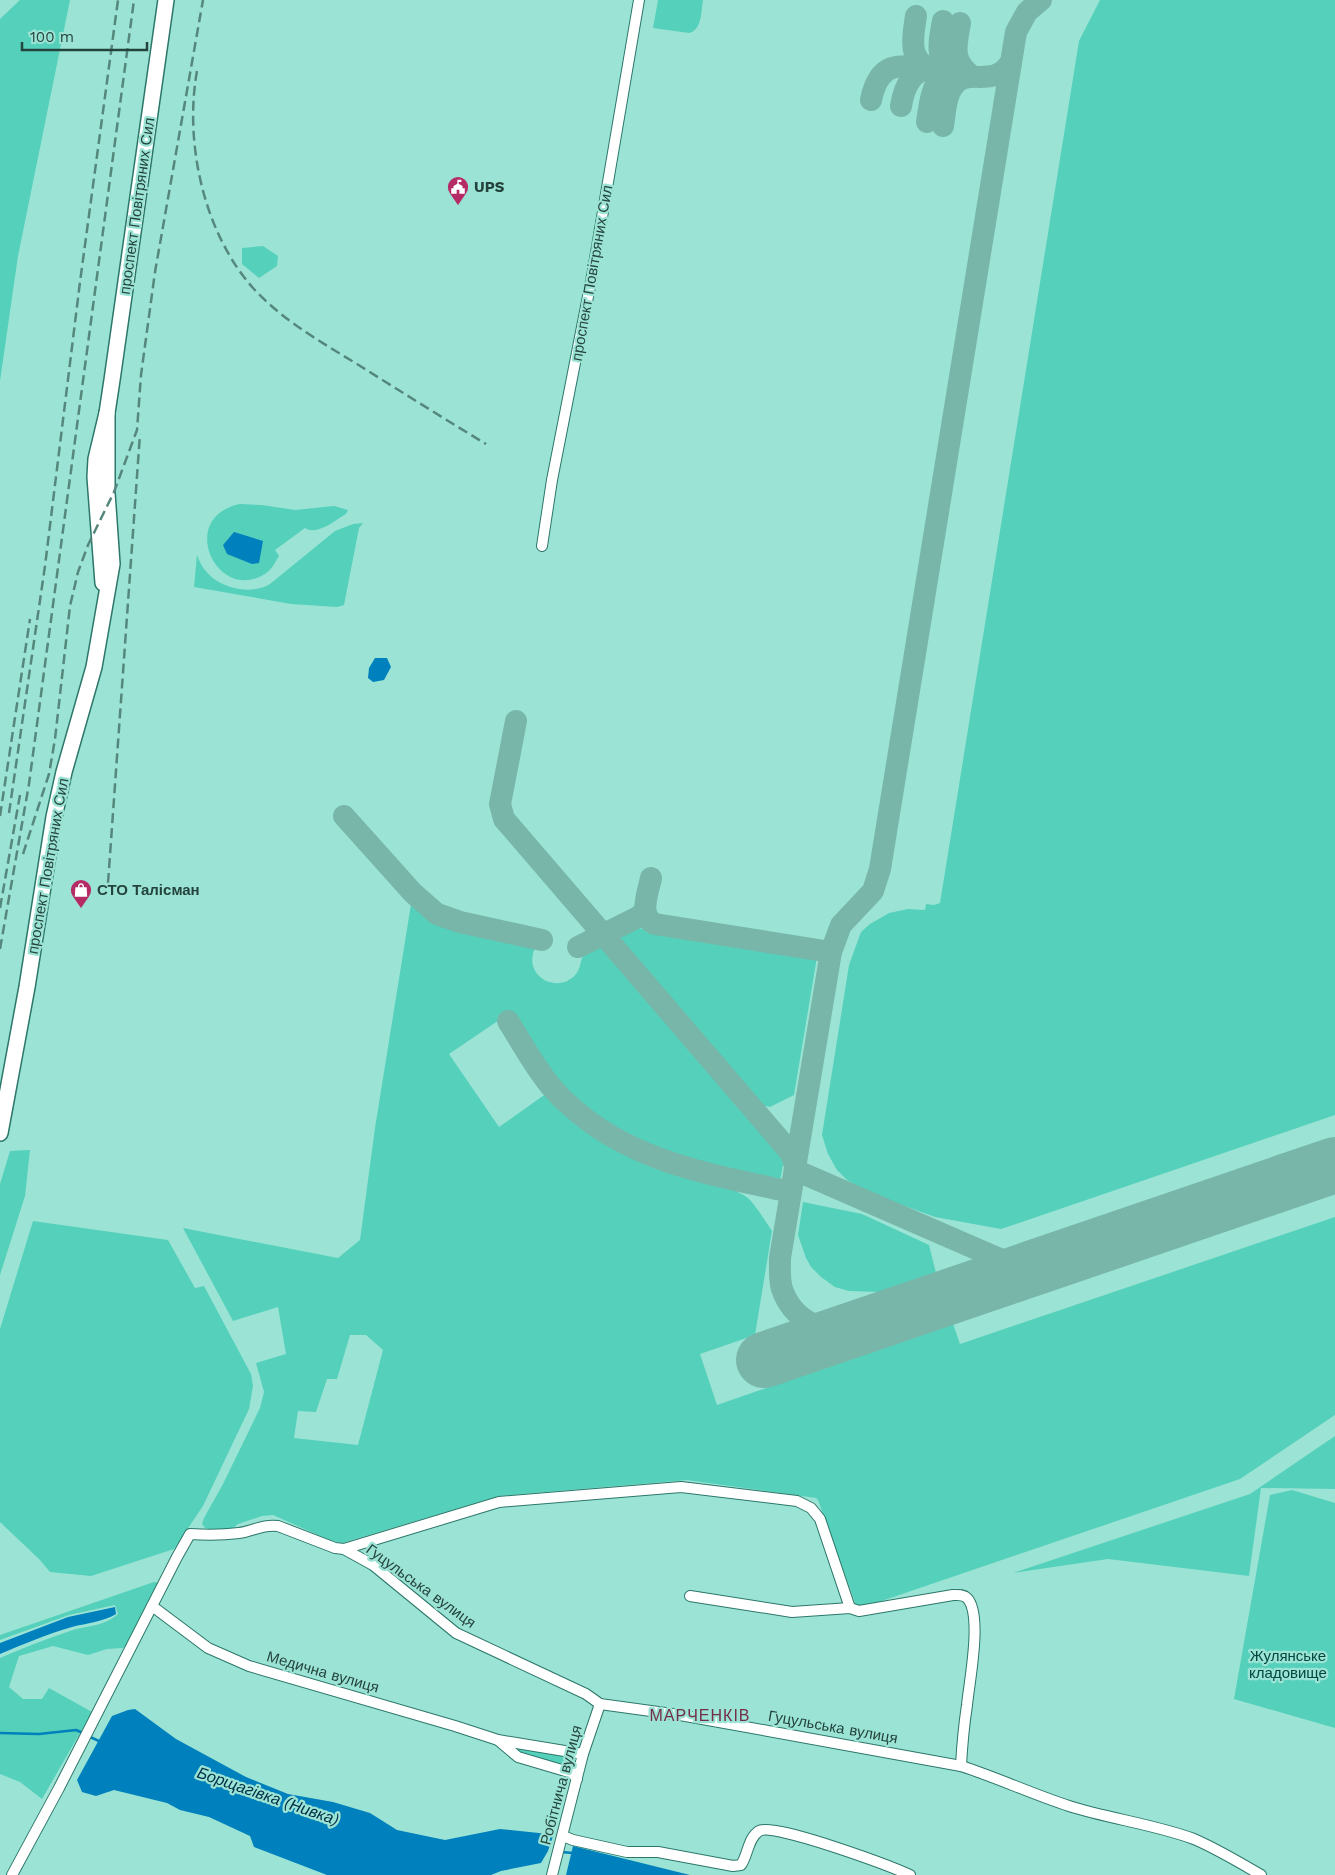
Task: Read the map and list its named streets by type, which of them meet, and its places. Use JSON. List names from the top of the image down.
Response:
{
  "streets": {
    "main road": ["проспект Повітряних Сил"],
    "street": ["Гуцульська вулиця", "Медична вулиця", "Робітнича вулиця"]
  },
  "crossings": [
    ["Гуцульська вулиця", "Медична вулиця"],
    ["Гуцульська вулиця", "Робітнича вулиця"],
    ["Медична вулиця", "Робітнича вулиця"]
  ],
  "districts": ["МАРЧЕНКІВ"],
  "water": ["Борщагівка (Нивка)"],
  "parks": ["Жулянське кладовище"],
  "places": {
    "public building": ["UPS"],
    "shop": ["СТО Талісман"]
  },
  "scale_bar": "100 m"
}
